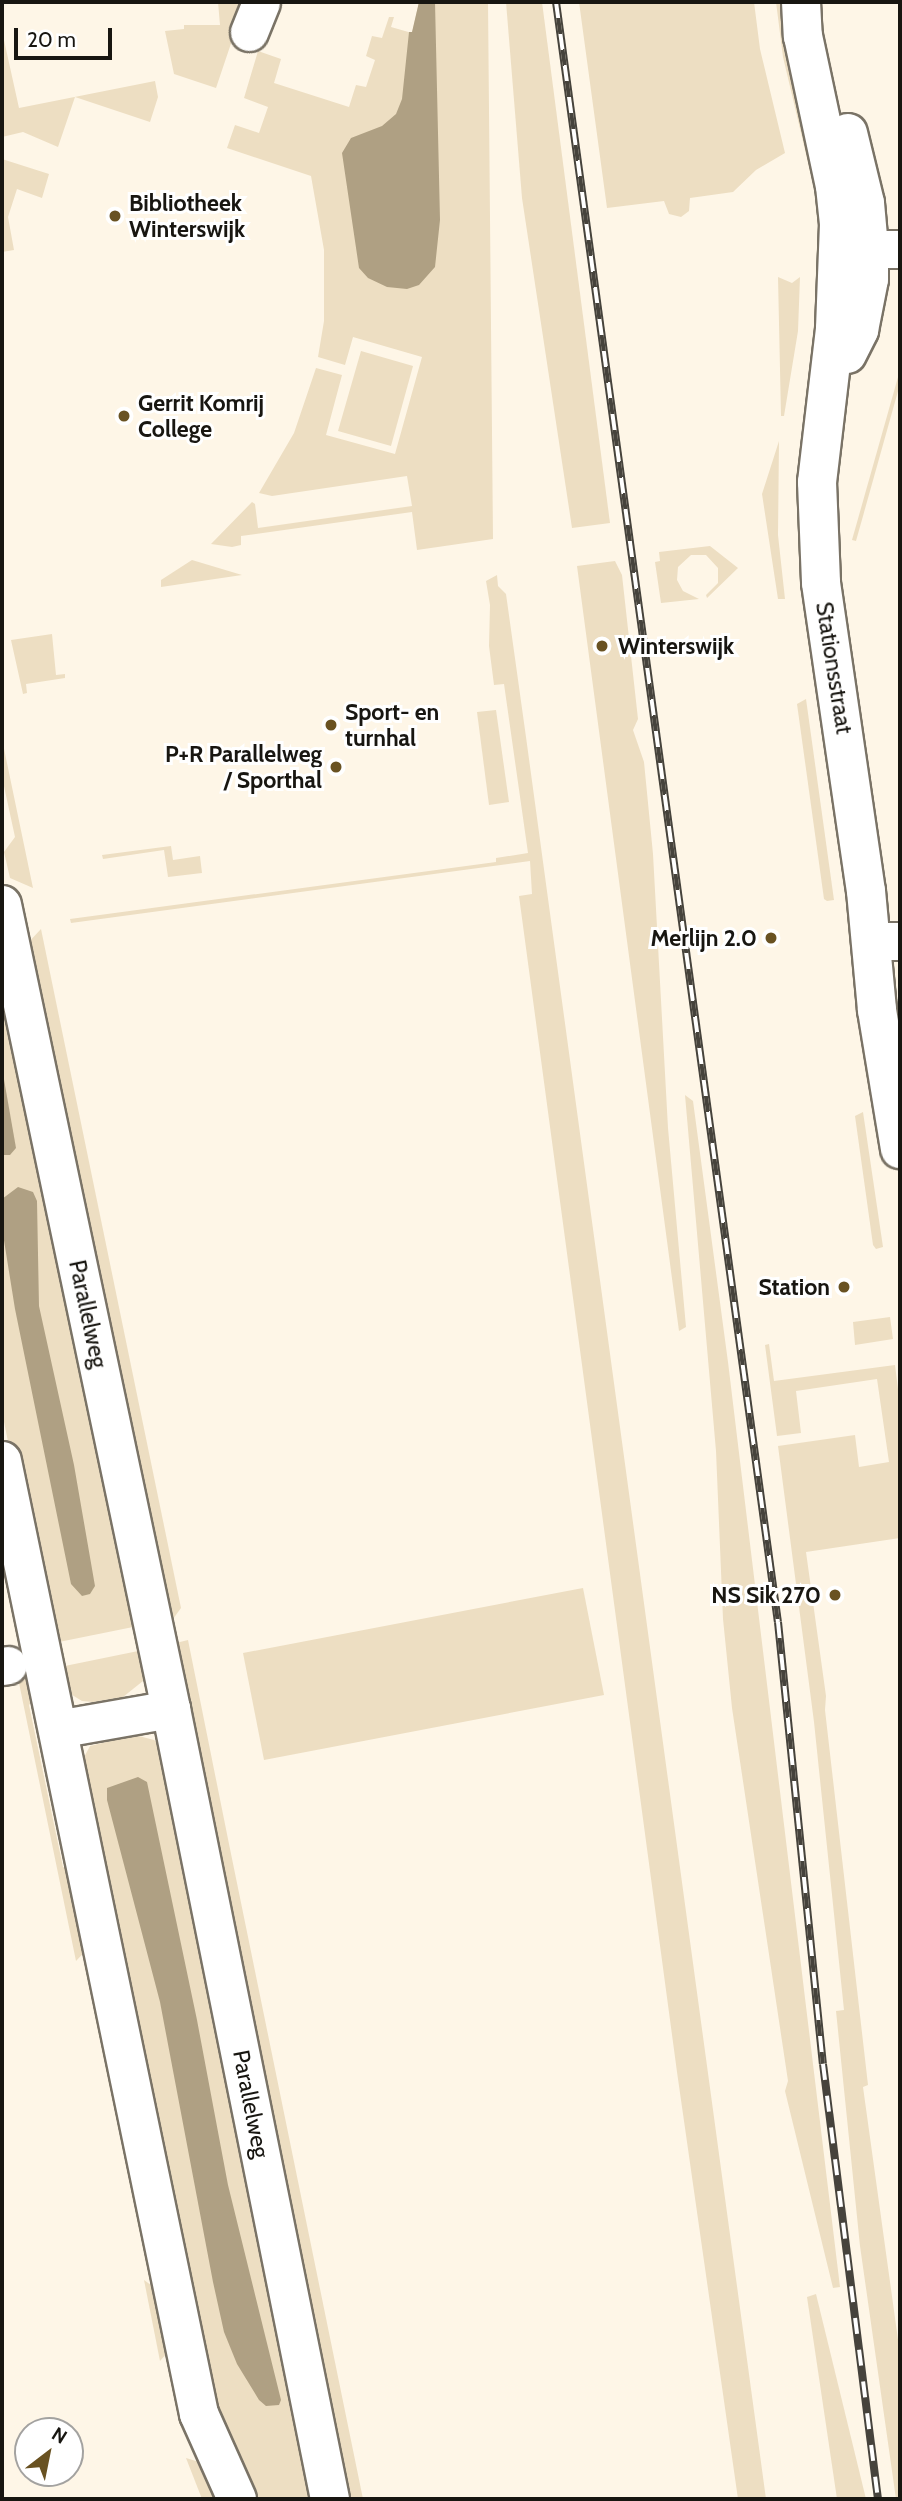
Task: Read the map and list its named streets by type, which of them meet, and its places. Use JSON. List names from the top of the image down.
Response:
{
  "streets": {
    "street": ["Stationsstraat", "Parallelweg"]
  },
  "places": [
    "Bibliotheek Winterswijk",
    "Gerrit Komrij College",
    "Winterswijk",
    "Sport- en turnhal",
    "P+R Parallelweg / Sporthal",
    "Merlijn 2.0",
    "Station",
    "NS Sik 270"
  ],
  "scale_bar": "20 m",
  "north": "top right"
}
